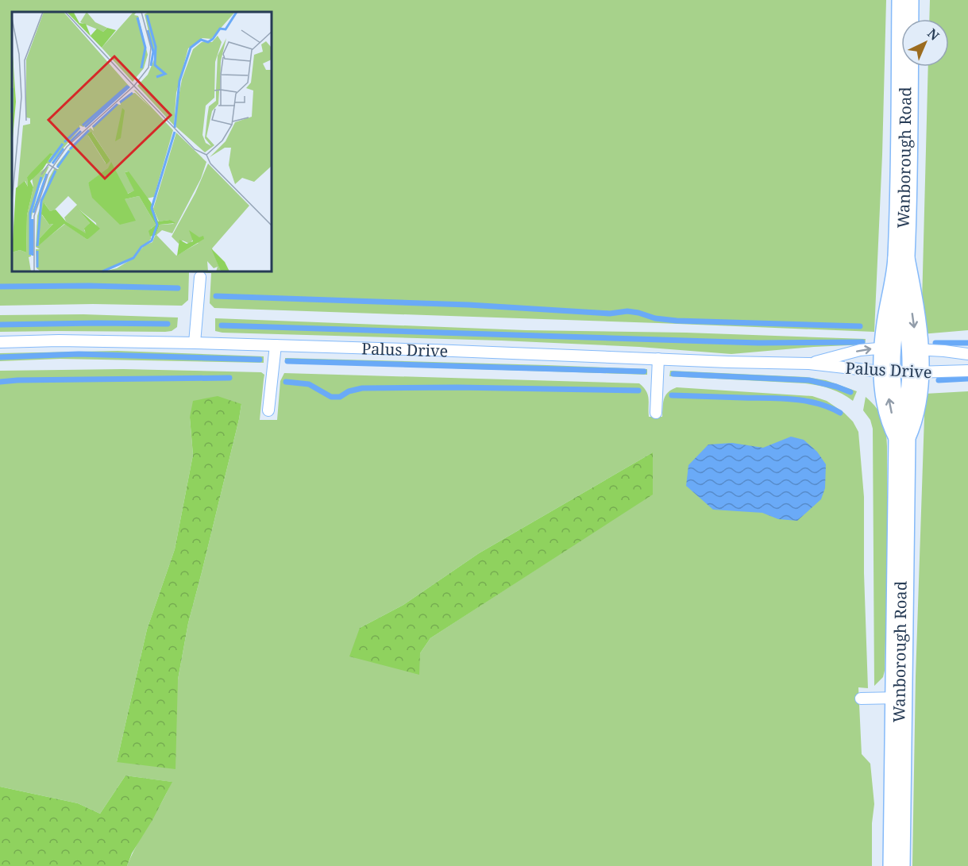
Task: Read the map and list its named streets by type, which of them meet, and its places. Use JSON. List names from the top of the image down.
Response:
{
  "streets": {
    "street": ["Wanborough Road", "Palus Drive"]
  },
  "crossings": [
    ["Wanborough Road", "Palus Drive"]
  ],
  "north": "top right"
}
